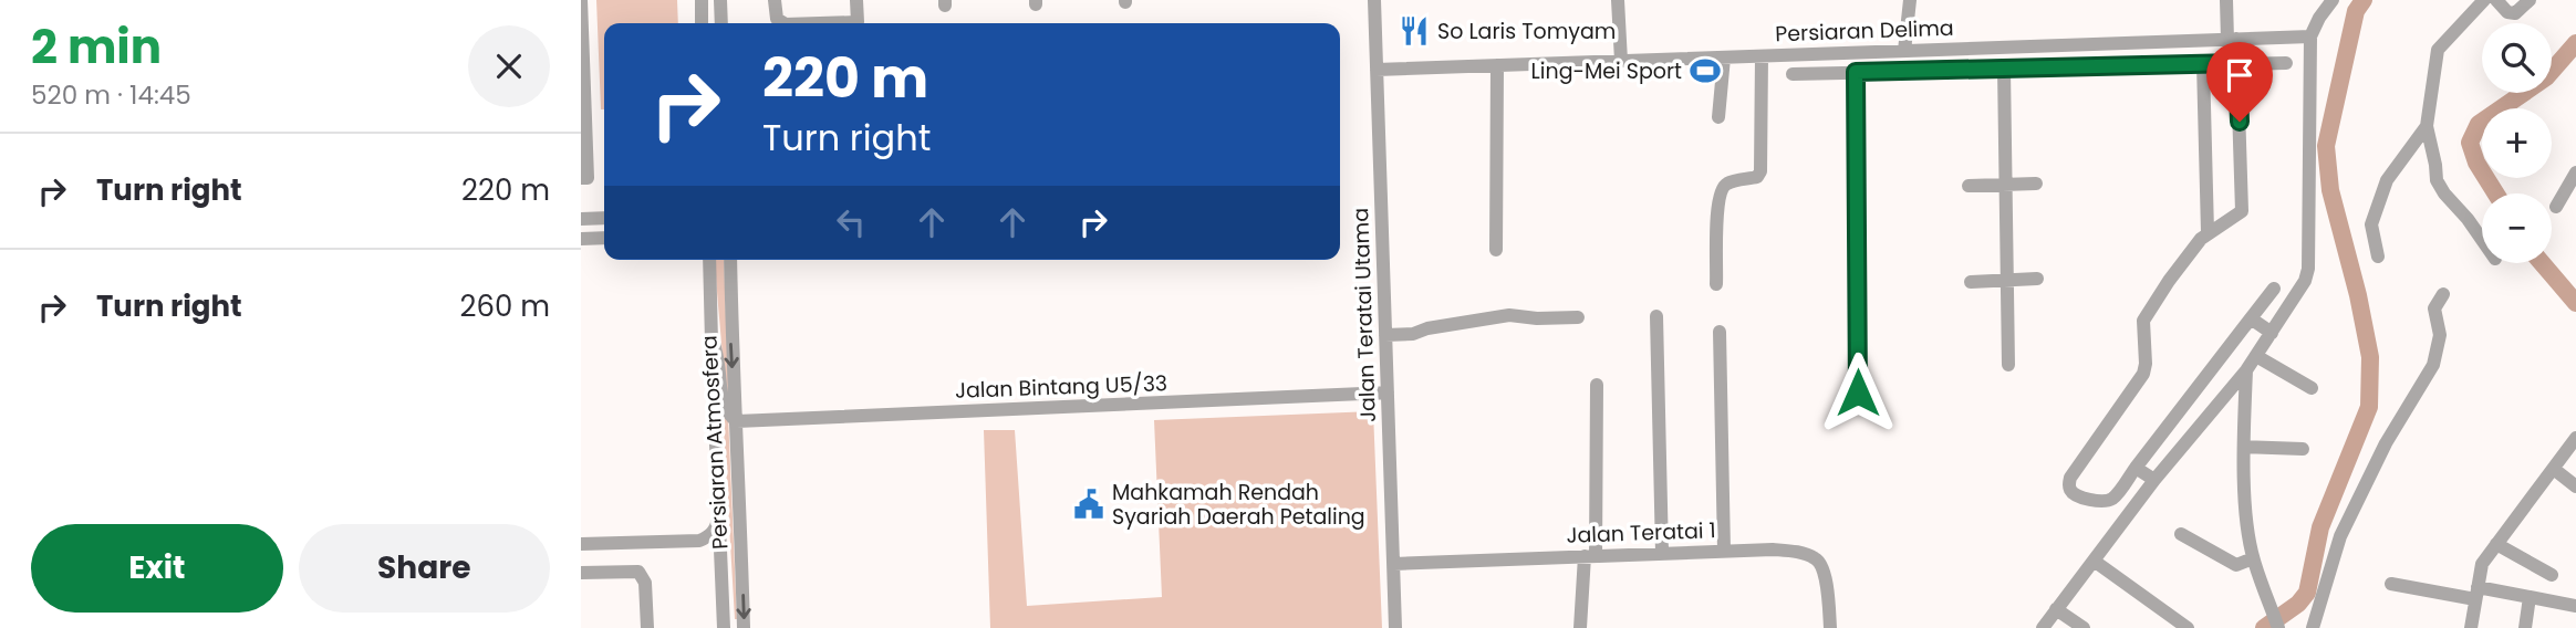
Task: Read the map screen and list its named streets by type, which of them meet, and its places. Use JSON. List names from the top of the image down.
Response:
{
  "streets": {
    "street": [
      "Persiaran Delima",
      "Jalan Teratai Utama",
      "Jalan Bintang U5/33",
      "Persiaran Atmosfera",
      "Jalan Teratai 1"
    ]
  },
  "crossings": [
    ["Persiaran Delima", "Jalan Teratai Utama"],
    ["Jalan Teratai Utama", "Jalan Bintang U5/33"],
    ["Jalan Teratai Utama", "Jalan Teratai 1"],
    ["Jalan Bintang U5/33", "Persiaran Atmosfera"]
  ],
  "places": {
    "restaurant": ["So Laris Tomyam"],
    "sports": ["Ling-Mei Sport"],
    "public building": ["Mahkamah Rendah Syariah Daerah Petaling"]
  },
  "page": {
    "heading": ["2 min", "520 m · 14:45"],
    "map_buttons": ["+", "−"],
    "turn": ["220 m", "Turn right"],
    "list": [
      {
        "name": "Turn right",
        "value": "220 m"
      },
      {
        "name": "Turn right",
        "value": "260 m"
      }
    ],
    "buttons": ["Exit", "Share"]
  }
}
